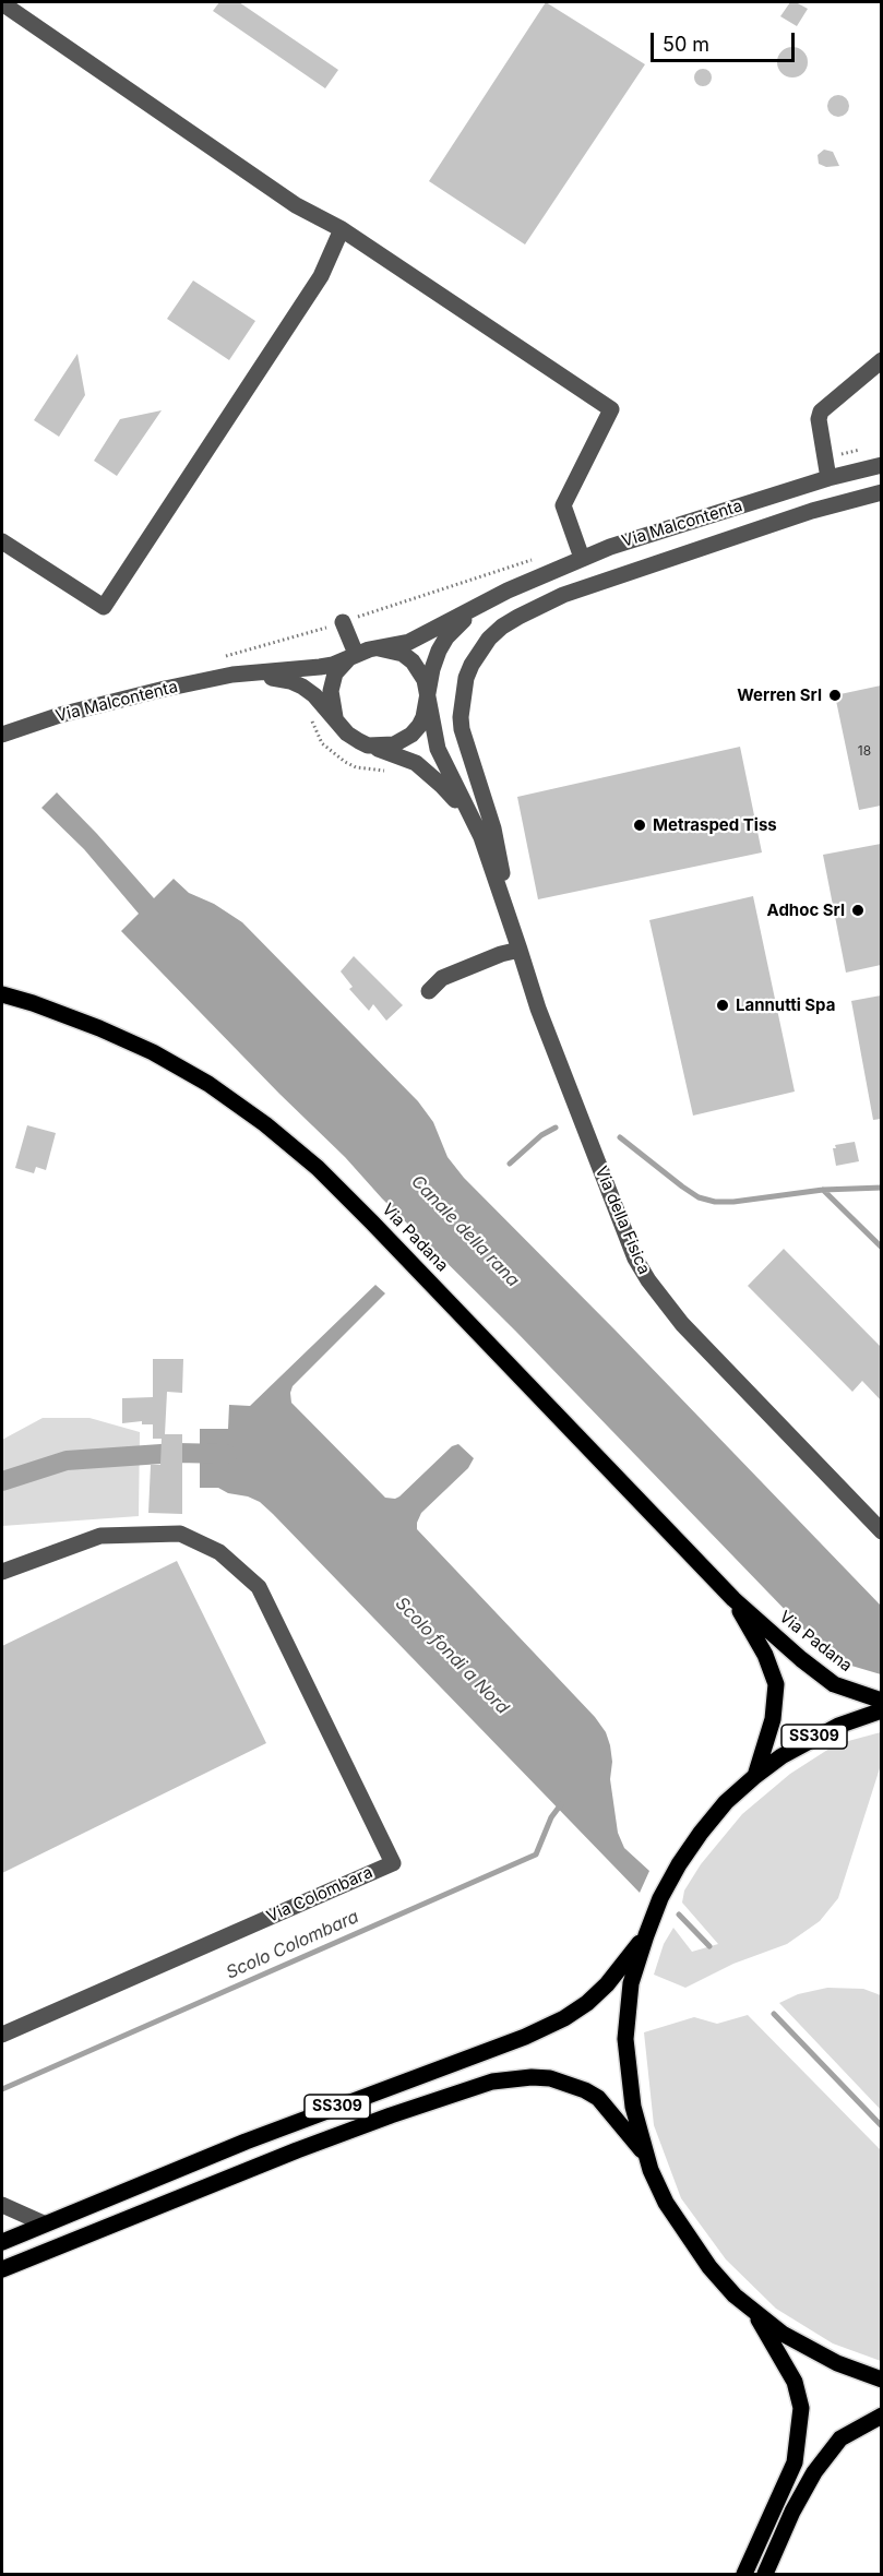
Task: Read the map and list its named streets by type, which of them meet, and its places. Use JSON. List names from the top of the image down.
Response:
{
  "streets": {
    "main road": ["Via Padana", "SS309"],
    "street": ["Via Malcontenta", "Via della Fisica", "Via Colombara"]
  },
  "crossings": [
    ["Via Malcontenta", "Via della Fisica"],
    ["Via Padana", "SS309"]
  ],
  "water": ["Canale della rana", "Scolo fondi a Nord", "Scolo Colombara"],
  "places": [
    "Werren Srl",
    "Metrasped Tiss",
    "Adhoc Srl",
    "Lannutti Spa"
  ],
  "house_numbers": ["18"],
  "scale_bar": "50 m"
}
